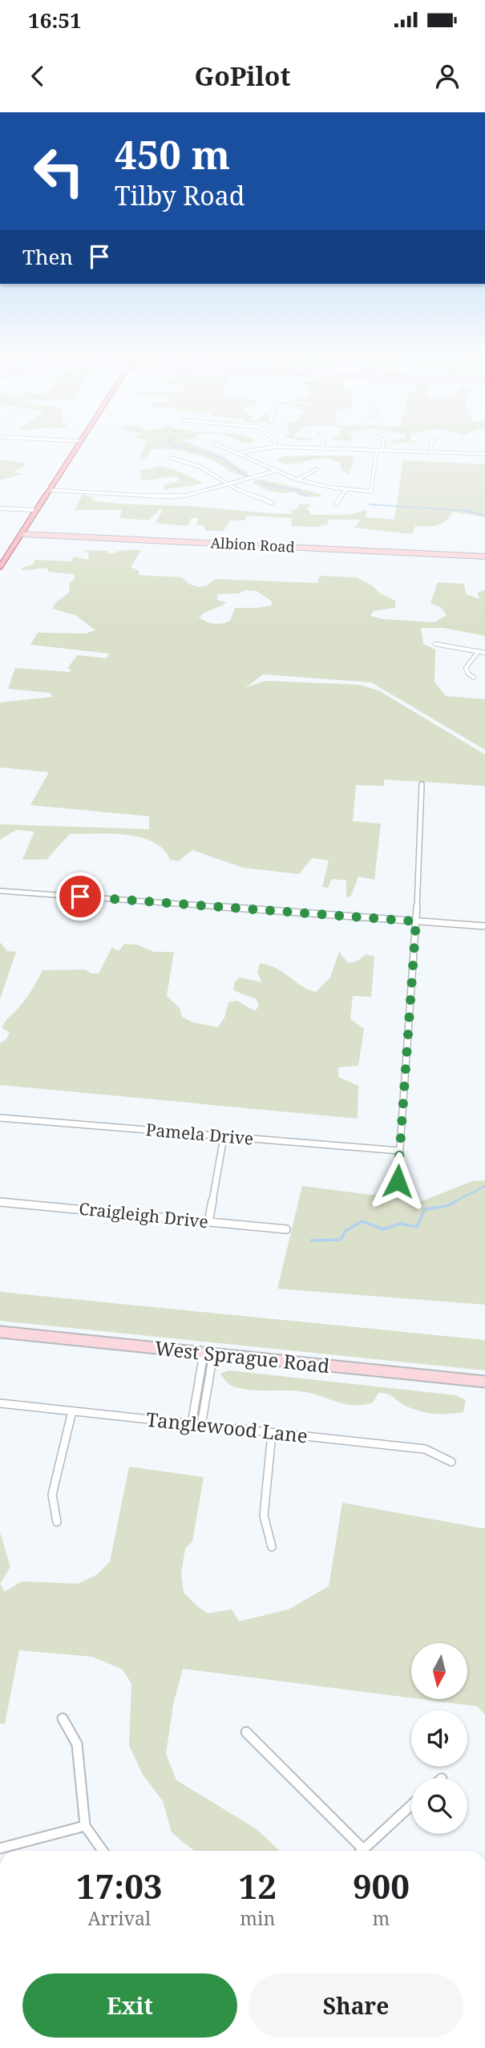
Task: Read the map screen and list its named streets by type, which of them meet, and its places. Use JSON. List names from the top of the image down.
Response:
{
  "streets": {
    "street": [
      "Albion Road",
      "Pamela Drive",
      "Craigleigh Drive",
      "West Sprague Road",
      "Tanglewood Lane"
    ]
  },
  "north": "bottom",
  "page": {
    "status": "16:51",
    "header": "GoPilot",
    "turn": ["450 m", "Tilby Road"],
    "then": "Then",
    "eta": [
      "17:03",
      "Arrival",
      "12",
      "min",
      "900",
      "m"
    ],
    "buttons": ["Exit", "Share"]
  }
}
